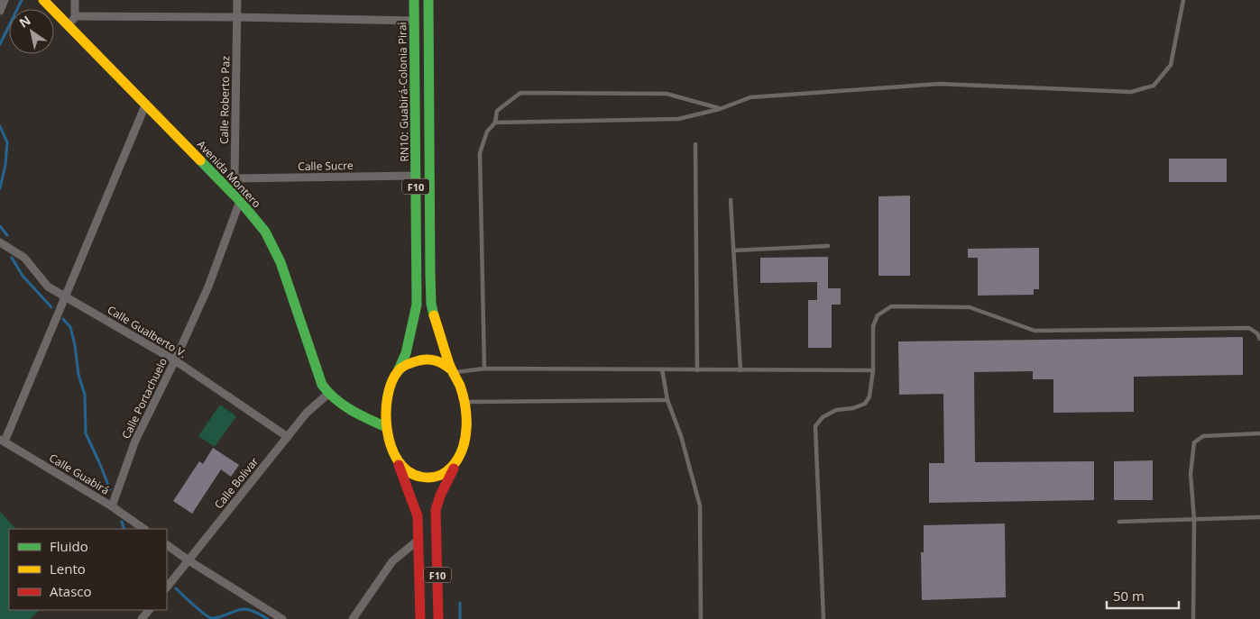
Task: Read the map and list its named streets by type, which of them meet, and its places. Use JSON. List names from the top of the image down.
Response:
{
  "streets": {
    "main road": ["RN10: Guabirá-Colonia Pirai", "Avenida Montero", "F10"],
    "street": [
      "Calle Roberto Paz",
      "Calle Sucre",
      "Calle Gualberto V.",
      "Calle Portachuelo",
      "Calle Guabirá",
      "Calle Bolivar"
    ]
  },
  "crossings": [
    ["RN10: Guabirá-Colonia Pirai", "Calle Sucre"],
    ["RN10: Guabirá-Colonia Pirai", "Avenida Montero"],
    ["RN10: Guabirá-Colonia Pirai", "F10"],
    ["Calle Roberto Paz", "Calle Sucre"],
    ["Calle Roberto Paz", "Avenida Montero"],
    ["Calle Roberto Paz", "Calle Portachuelo"],
    ["Avenida Montero", "F10"],
    ["Avenida Montero", "Calle Portachuelo"],
    ["Avenida Montero", "Calle Bolivar"],
    ["Calle Gualberto V.", "Calle Portachuelo"],
    ["Calle Gualberto V.", "Calle Bolivar"],
    ["Calle Portachuelo", "Calle Guabirá"]
  ],
  "legend": ["Fluido", "Lento", "Atasco"],
  "scale_bar": "50 m",
  "north": "top left"
}
